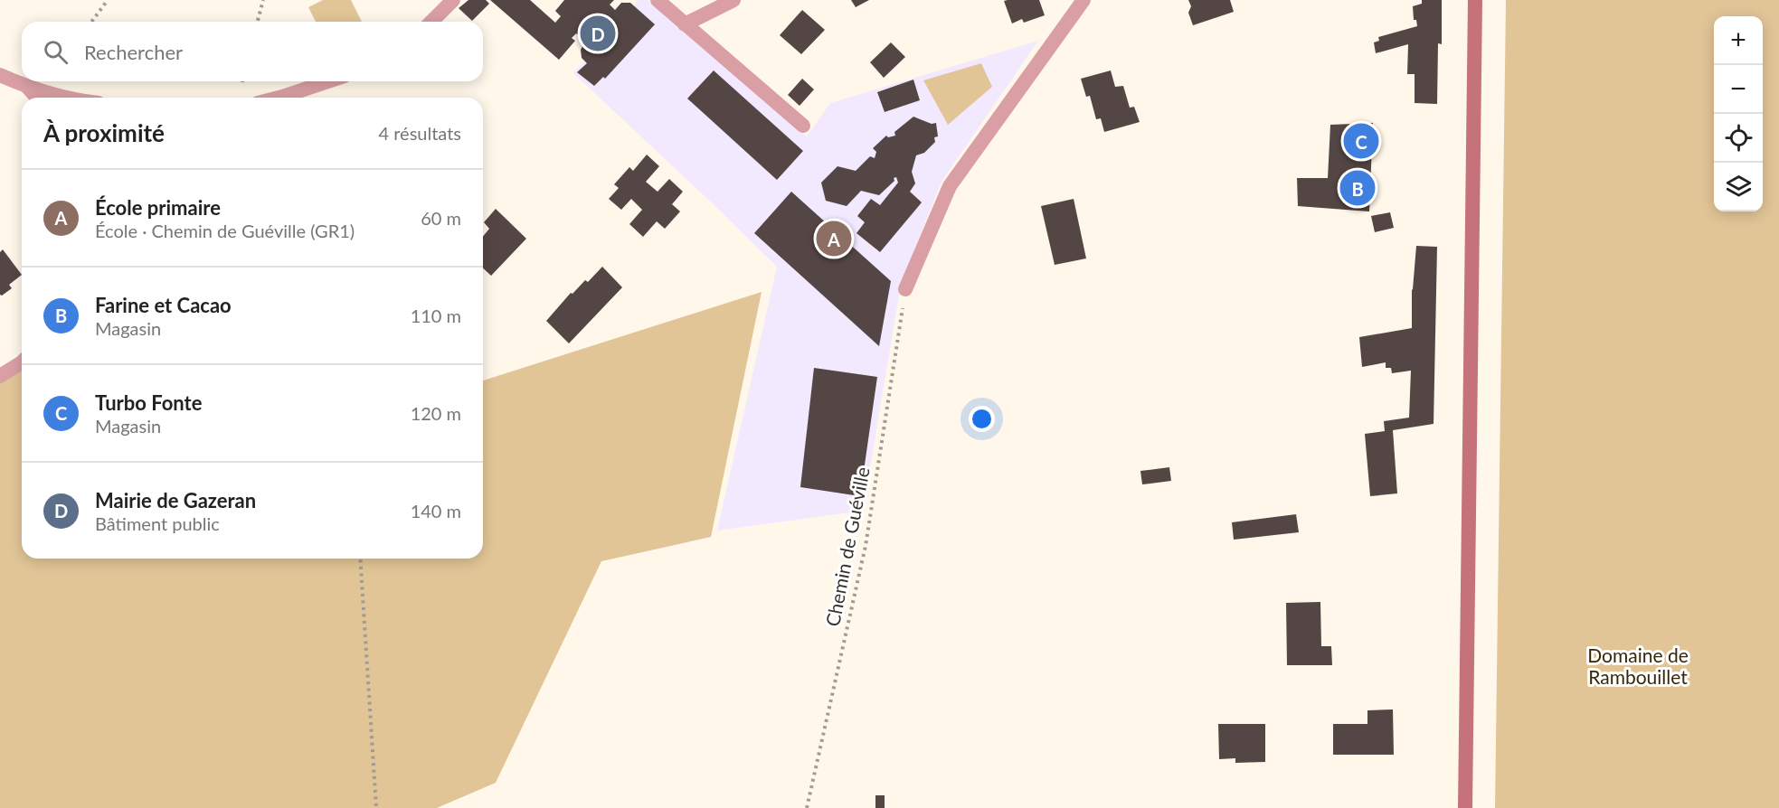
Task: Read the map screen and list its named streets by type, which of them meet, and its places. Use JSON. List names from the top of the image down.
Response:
{
  "streets": {
    "path": ["Chemin de Guéville"]
  },
  "parks": ["Domaine de Rambouillet"],
  "page": {
    "pins": [
      "D",
      "C",
      "B",
      "A"
    ],
    "map_buttons": ["+", "−"],
    "search": "Rechercher",
    "heading": ["À proximité", "4 résultats"],
    "list": [
      {
        "mark": "A",
        "name": "École primaire",
        "note": "École · Chemin de Guéville (GR1)",
        "value": "60 m"
      },
      {
        "mark": "B",
        "name": "Farine et Cacao",
        "note": "Magasin",
        "value": "110 m"
      },
      {
        "mark": "C",
        "name": "Turbo Fonte",
        "note": "Magasin",
        "value": "120 m"
      },
      {
        "mark": "D",
        "name": "Mairie de Gazeran",
        "note": "Bâtiment public",
        "value": "140 m"
      }
    ]
  }
}
